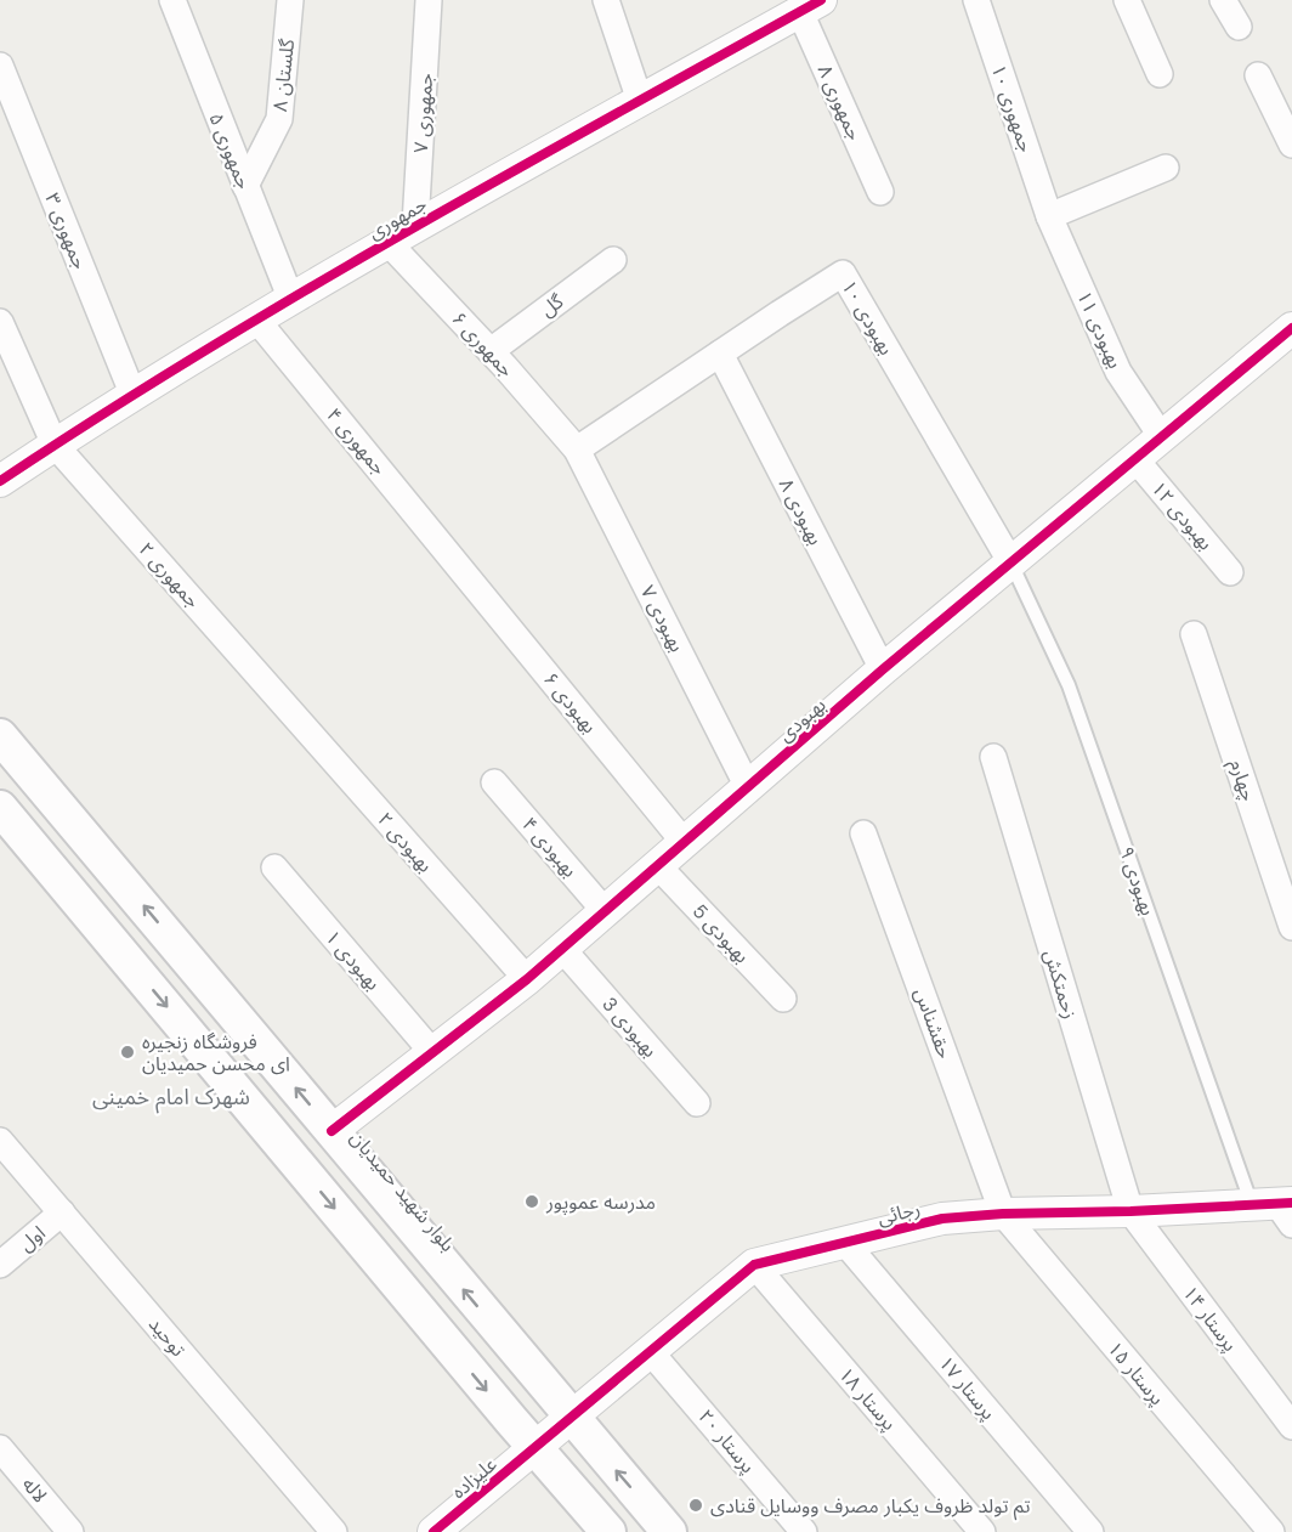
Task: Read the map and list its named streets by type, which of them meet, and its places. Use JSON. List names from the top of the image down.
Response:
{
  "streets": {
    "main road": ["بلوار شهید حمیدیان"],
    "street": [
      "گلستان ۸",
      "جمهوری ۸",
      "جمهوری ۱۰",
      "جمهوری ۷",
      "جمهوری ۵",
      "جمهوری",
      "جمهوری ۳",
      "گل",
      "بهبودی ۱۰",
      "بهبودی ۱۱",
      "جمهوری ۶",
      "جمهوری ۴",
      "بهبودی ۸",
      "بهبودی ۱۲",
      "جمهوری ۲",
      "بهبودی ۷",
      "بهبودی ۶",
      "بهبودی",
      "چهارم",
      "بهبودی ۲",
      "بهبودی ۴",
      "بهبودی 5",
      "بهبودی ۱",
      "زحمتکش",
      "حقشناس",
      "بهبودی 3",
      "رجائی",
      "اول",
      "پرستار ۱۴",
      "توحید",
      "پرستار ۱۵",
      "پرستار ۱۷",
      "پرستار ۱۸",
      "پرستار ۲۰",
      "علیزاده",
      "لاله"
    ],
    "lane": ["بهبودی ۹"]
  },
  "crossings": [
    ["گلستان ۸", "جمهوری ۵"],
    ["جمهوری ۸", "جمهوری"],
    ["جمهوری ۱۰", "بهبودی ۱۱"],
    ["جمهوری ۷", "جمهوری"],
    ["جمهوری ۵", "جمهوری"],
    ["جمهوری", "جمهوری ۳"],
    ["جمهوری", "جمهوری ۶"],
    ["جمهوری", "جمهوری ۴"],
    ["جمهوری", "جمهوری ۲"],
    ["گل", "جمهوری ۶"],
    ["بهبودی ۱۰", "جمهوری ۶"],
    ["بهبودی ۱۰", "بهبودی ۸"],
    ["بهبودی ۱۰", "بهبودی ۷"],
    ["بهبودی ۱۰", "بهبودی"],
    ["بهبودی ۱۰", "بهبودی ۹"],
    ["بهبودی ۱۱", "بهبودی"],
    ["جمهوری ۶", "بهبودی ۷"],
    ["جمهوری ۴", "بهبودی ۶"],
    ["بهبودی ۸", "بهبودی"],
    ["بهبودی ۱۲", "بهبودی"],
    ["جمهوری ۲", "بهبودی ۲"],
    ["بهبودی ۷", "بهبودی"],
    ["بهبودی ۶", "بهبودی"],
    ["بهبودی", "بهبودی ۲"],
    ["بهبودی", "بهبودی ۴"],
    ["بهبودی", "بهبودی ۹"],
    ["بهبودی", "بهبودی 5"],
    ["بهبودی", "بهبودی ۱"],
    ["بهبودی", "بهبودی 3"],
    ["بهبودی", "بلوار شهید حمیدیان"],
    ["بهبودی ۹", "رجائی"],
    ["زحمتکش", "رجائی"],
    ["زحمتکش", "پرستار ۱۴"],
    ["حقشناس", "رجائی"],
    ["حقشناس", "پرستار ۱۵"],
    ["بلوار شهید حمیدیان", "رجائی"],
    ["بلوار شهید حمیدیان", "علیزاده"],
    ["رجائی", "پرستار ۱۴"],
    ["رجائی", "پرستار ۱۵"],
    ["رجائی", "پرستار ۱۷"],
    ["رجائی", "پرستار ۱۸"],
    ["رجائی", "پرستار ۲۰"],
    ["رجائی", "علیزاده"],
    ["اول", "توحید"]
  ],
  "districts": ["شهرک امام خمینی"],
  "places": ["فروشگاه زنجیره ای محسن حمیدیان", "مدرسه عموپور", "تم تولد ظروف یکبار مصرف ووسایل قنادی"]
}
